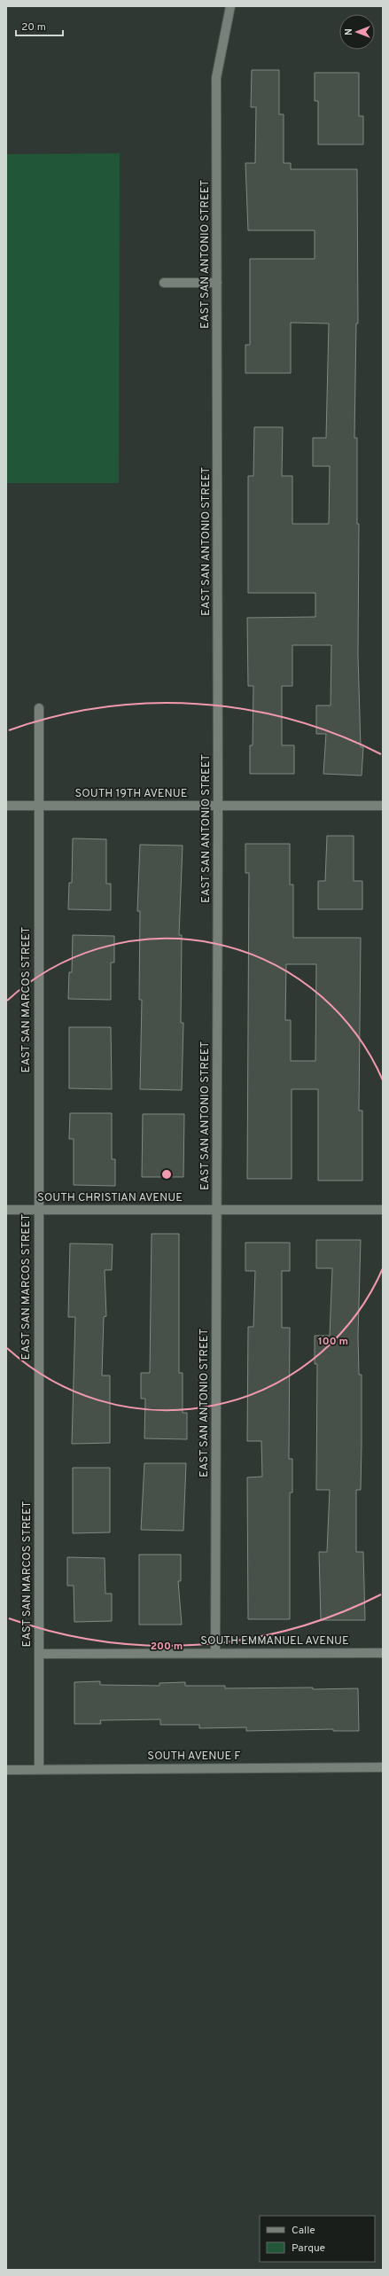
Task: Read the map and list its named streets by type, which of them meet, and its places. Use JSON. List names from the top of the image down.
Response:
{
  "streets": {
    "street": [
      "EAST SAN ANTONIO STREET",
      "SOUTH 19TH AVENUE",
      "EAST SAN MARCOS STREET",
      "SOUTH CHRISTIAN AVENUE",
      "SOUTH EMMANUEL AVENUE",
      "SOUTH AVENUE F"
    ]
  },
  "crossings": [
    ["EAST SAN ANTONIO STREET", "SOUTH 19TH AVENUE"],
    ["EAST SAN ANTONIO STREET", "SOUTH CHRISTIAN AVENUE"],
    ["EAST SAN ANTONIO STREET", "SOUTH EMMANUEL AVENUE"],
    ["SOUTH 19TH AVENUE", "EAST SAN MARCOS STREET"],
    ["EAST SAN MARCOS STREET", "SOUTH CHRISTIAN AVENUE"],
    ["EAST SAN MARCOS STREET", "SOUTH EMMANUEL AVENUE"],
    ["EAST SAN MARCOS STREET", "SOUTH AVENUE F"]
  ],
  "legend": ["Calle", "Parque"],
  "scale_bar": "20 m",
  "north": "left",
  "rings": ["100 m", "200 m"]
}
